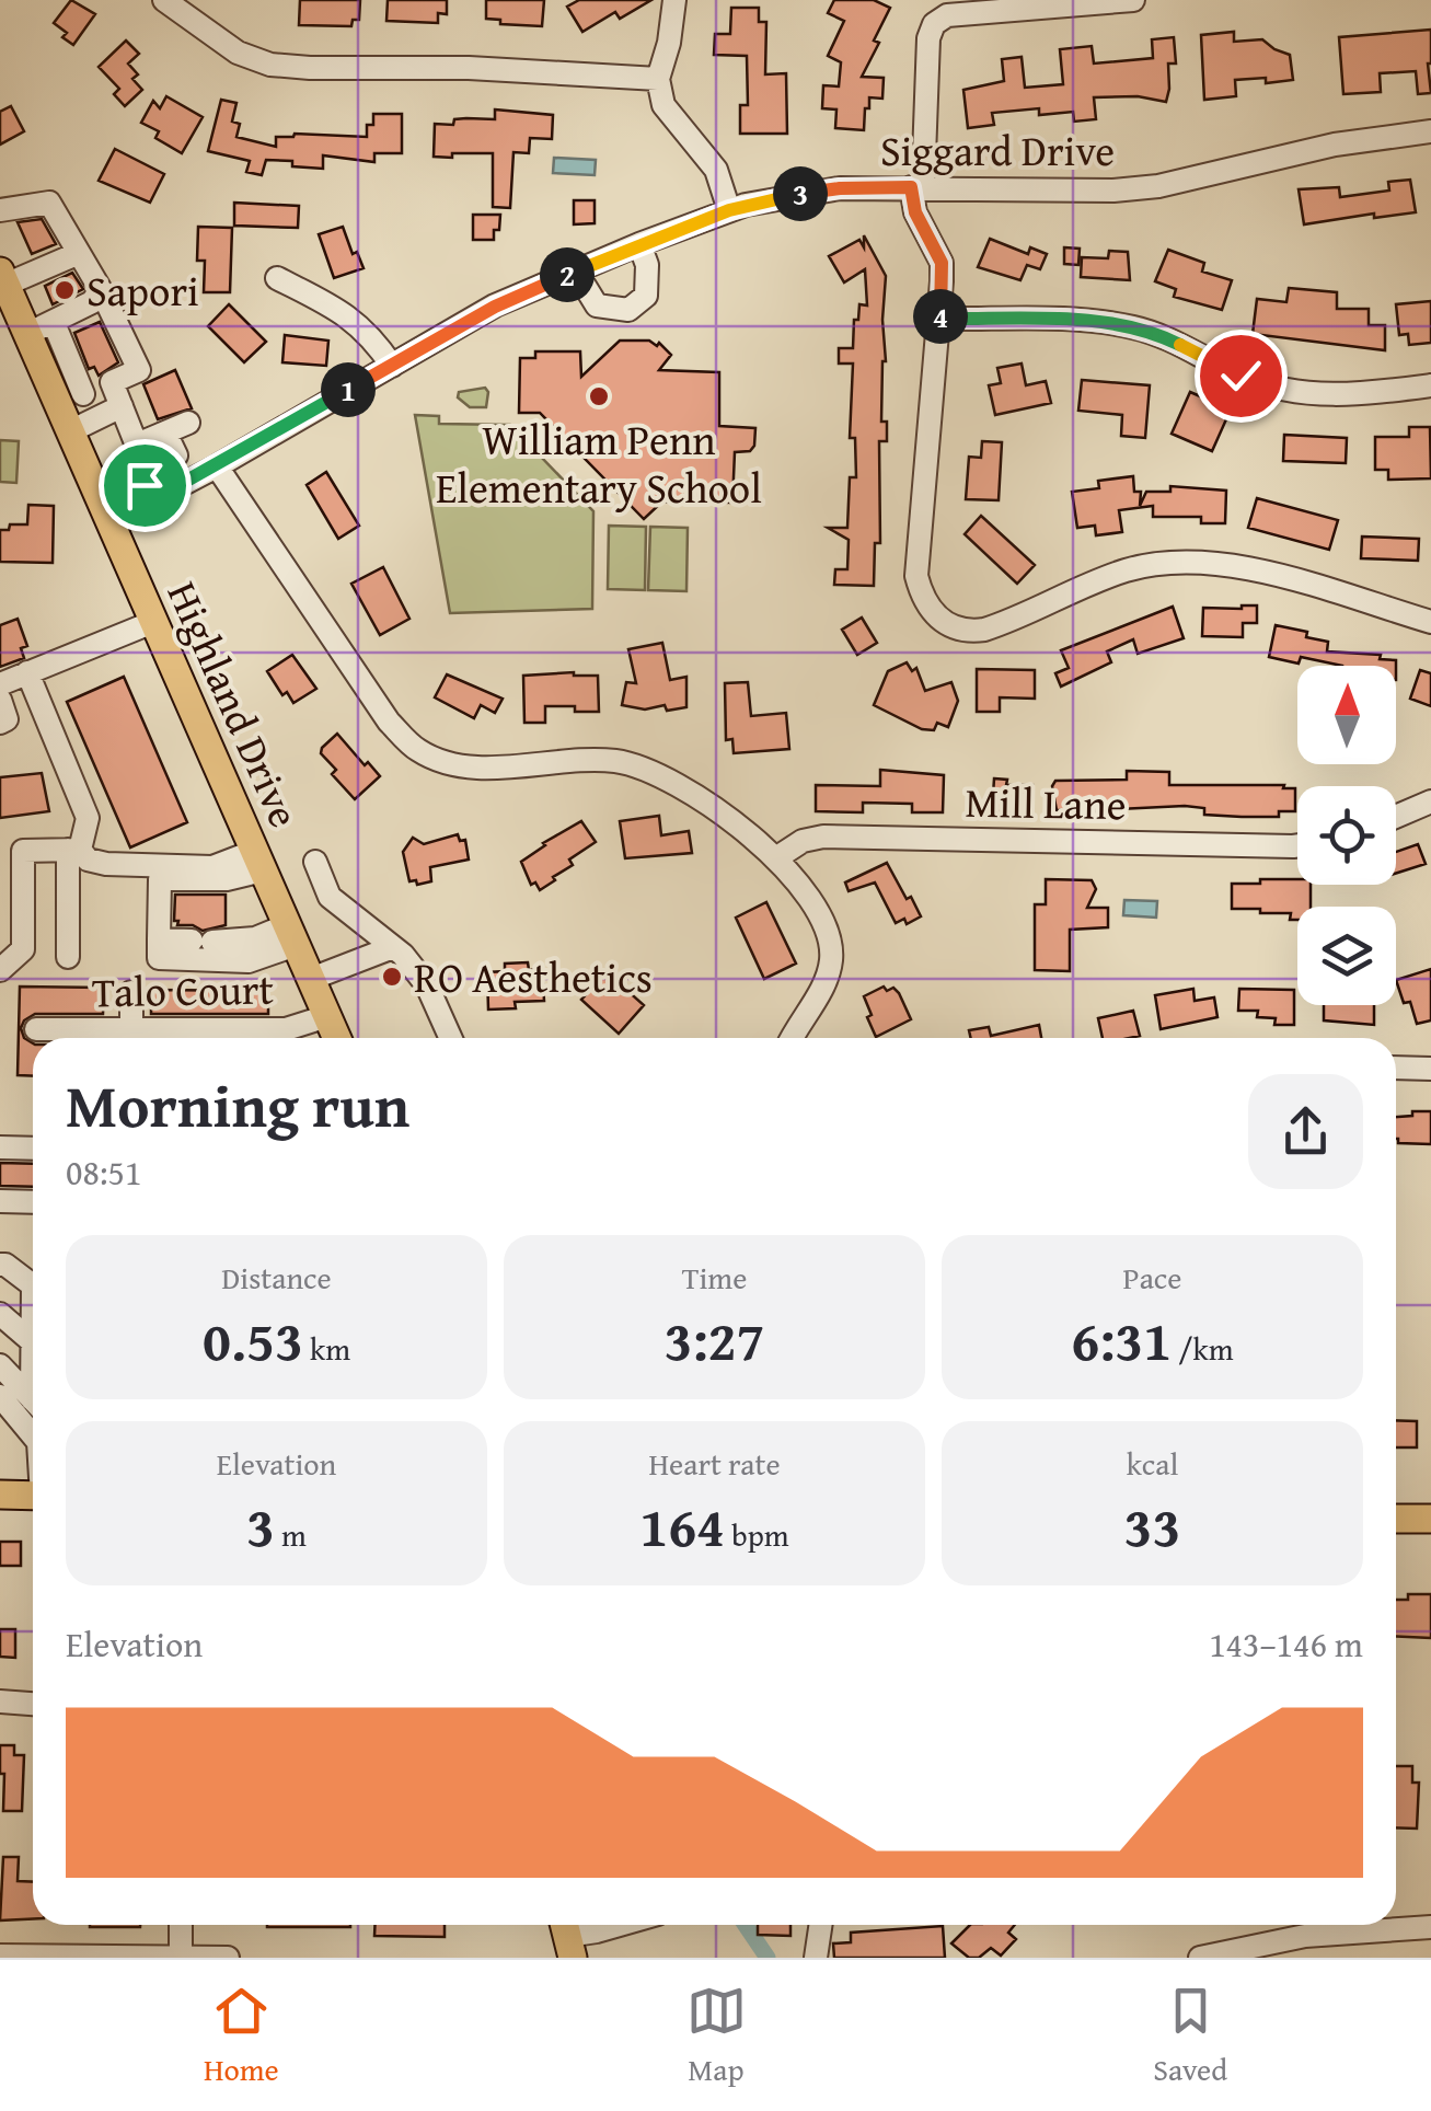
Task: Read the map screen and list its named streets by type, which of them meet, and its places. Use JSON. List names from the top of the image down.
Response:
{
  "streets": {
    "main road": ["Highland Drive"],
    "street": ["Siggard Drive", "Mill Lane", "Talo Court"]
  },
  "crossings": [
    ["Siggard Drive", "Highland Drive"],
    ["Highland Drive", "Talo Court"]
  ],
  "places": ["Sapori", "William Penn Elementary School", "RO Aesthetics"],
  "north": "top",
  "page": {
    "pins": [
      "3",
      "2",
      "4",
      "1"
    ],
    "heading": ["Morning run", "08:51"],
    "stats": [
      ["Distance", "0.53 km"],
      ["Time", "3:27"],
      ["Pace", "6:31 /km"],
      ["Elevation", "3 m"],
      ["Heart rate", "164 bpm"],
      ["kcal", "33"]
    ],
    "chart": ["Elevation", "143–146 m"],
    "tabs": ["Home", "Map", "Saved"]
  }
}
